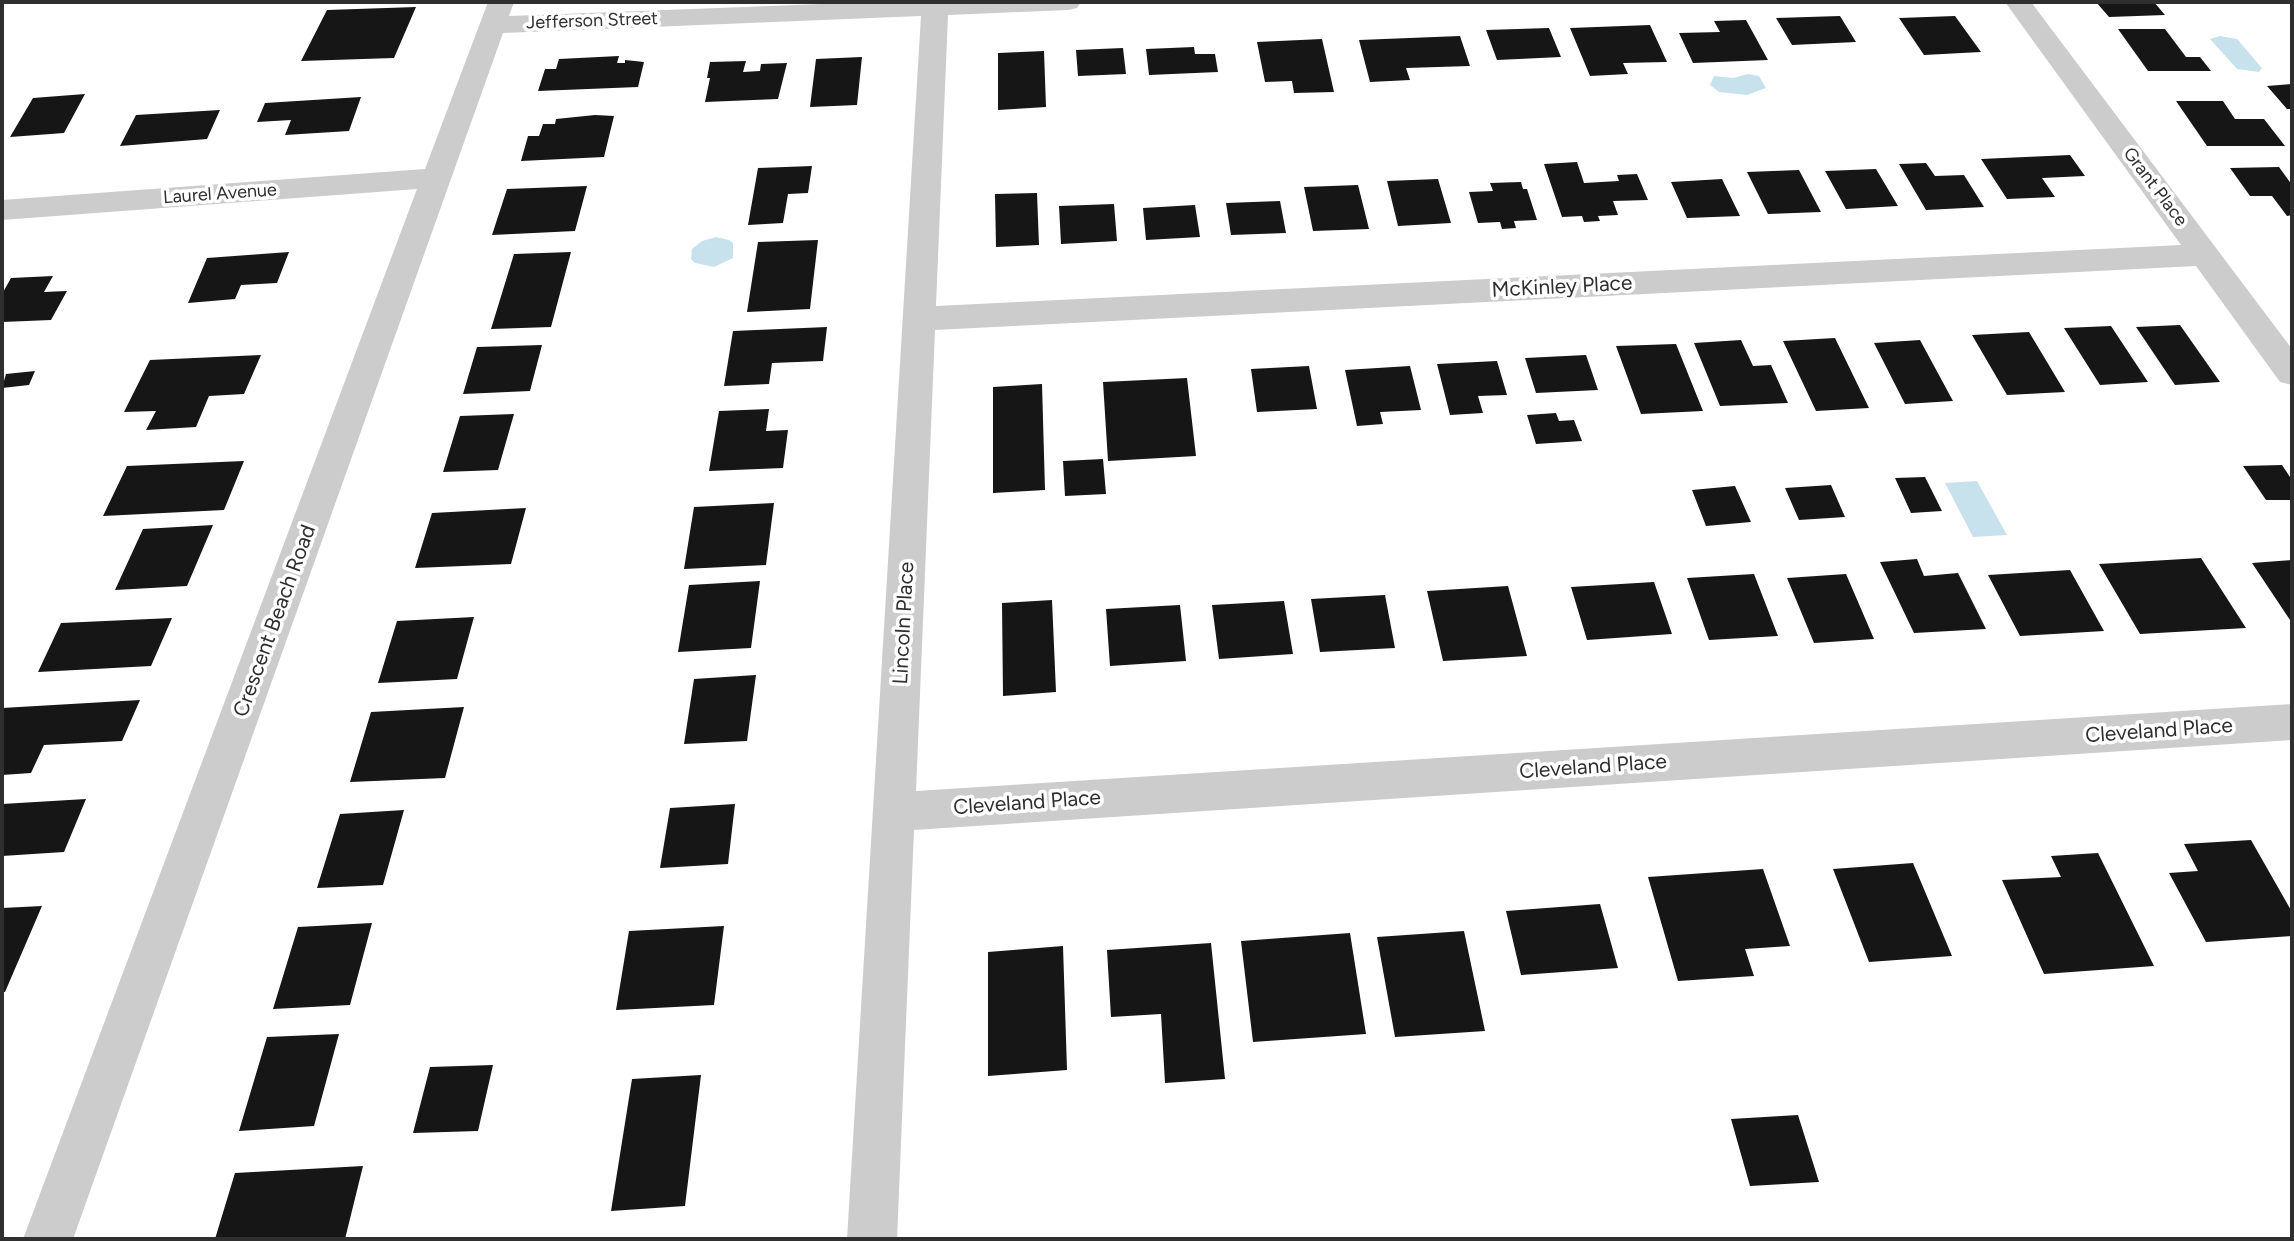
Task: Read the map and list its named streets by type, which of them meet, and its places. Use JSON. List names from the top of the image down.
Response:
{
  "streets": {
    "street": [
      "Jefferson Street",
      "Grant Place",
      "Laurel Avenue",
      "McKinley Place",
      "Crescent Beach Road",
      "Lincoln Place",
      "Cleveland Place"
    ]
  },
  "crossings": [
    ["Jefferson Street", "Crescent Beach Road"],
    ["Jefferson Street", "Lincoln Place"],
    ["Grant Place", "McKinley Place"],
    ["Laurel Avenue", "Crescent Beach Road"],
    ["McKinley Place", "Lincoln Place"],
    ["Lincoln Place", "Cleveland Place"]
  ]
}
